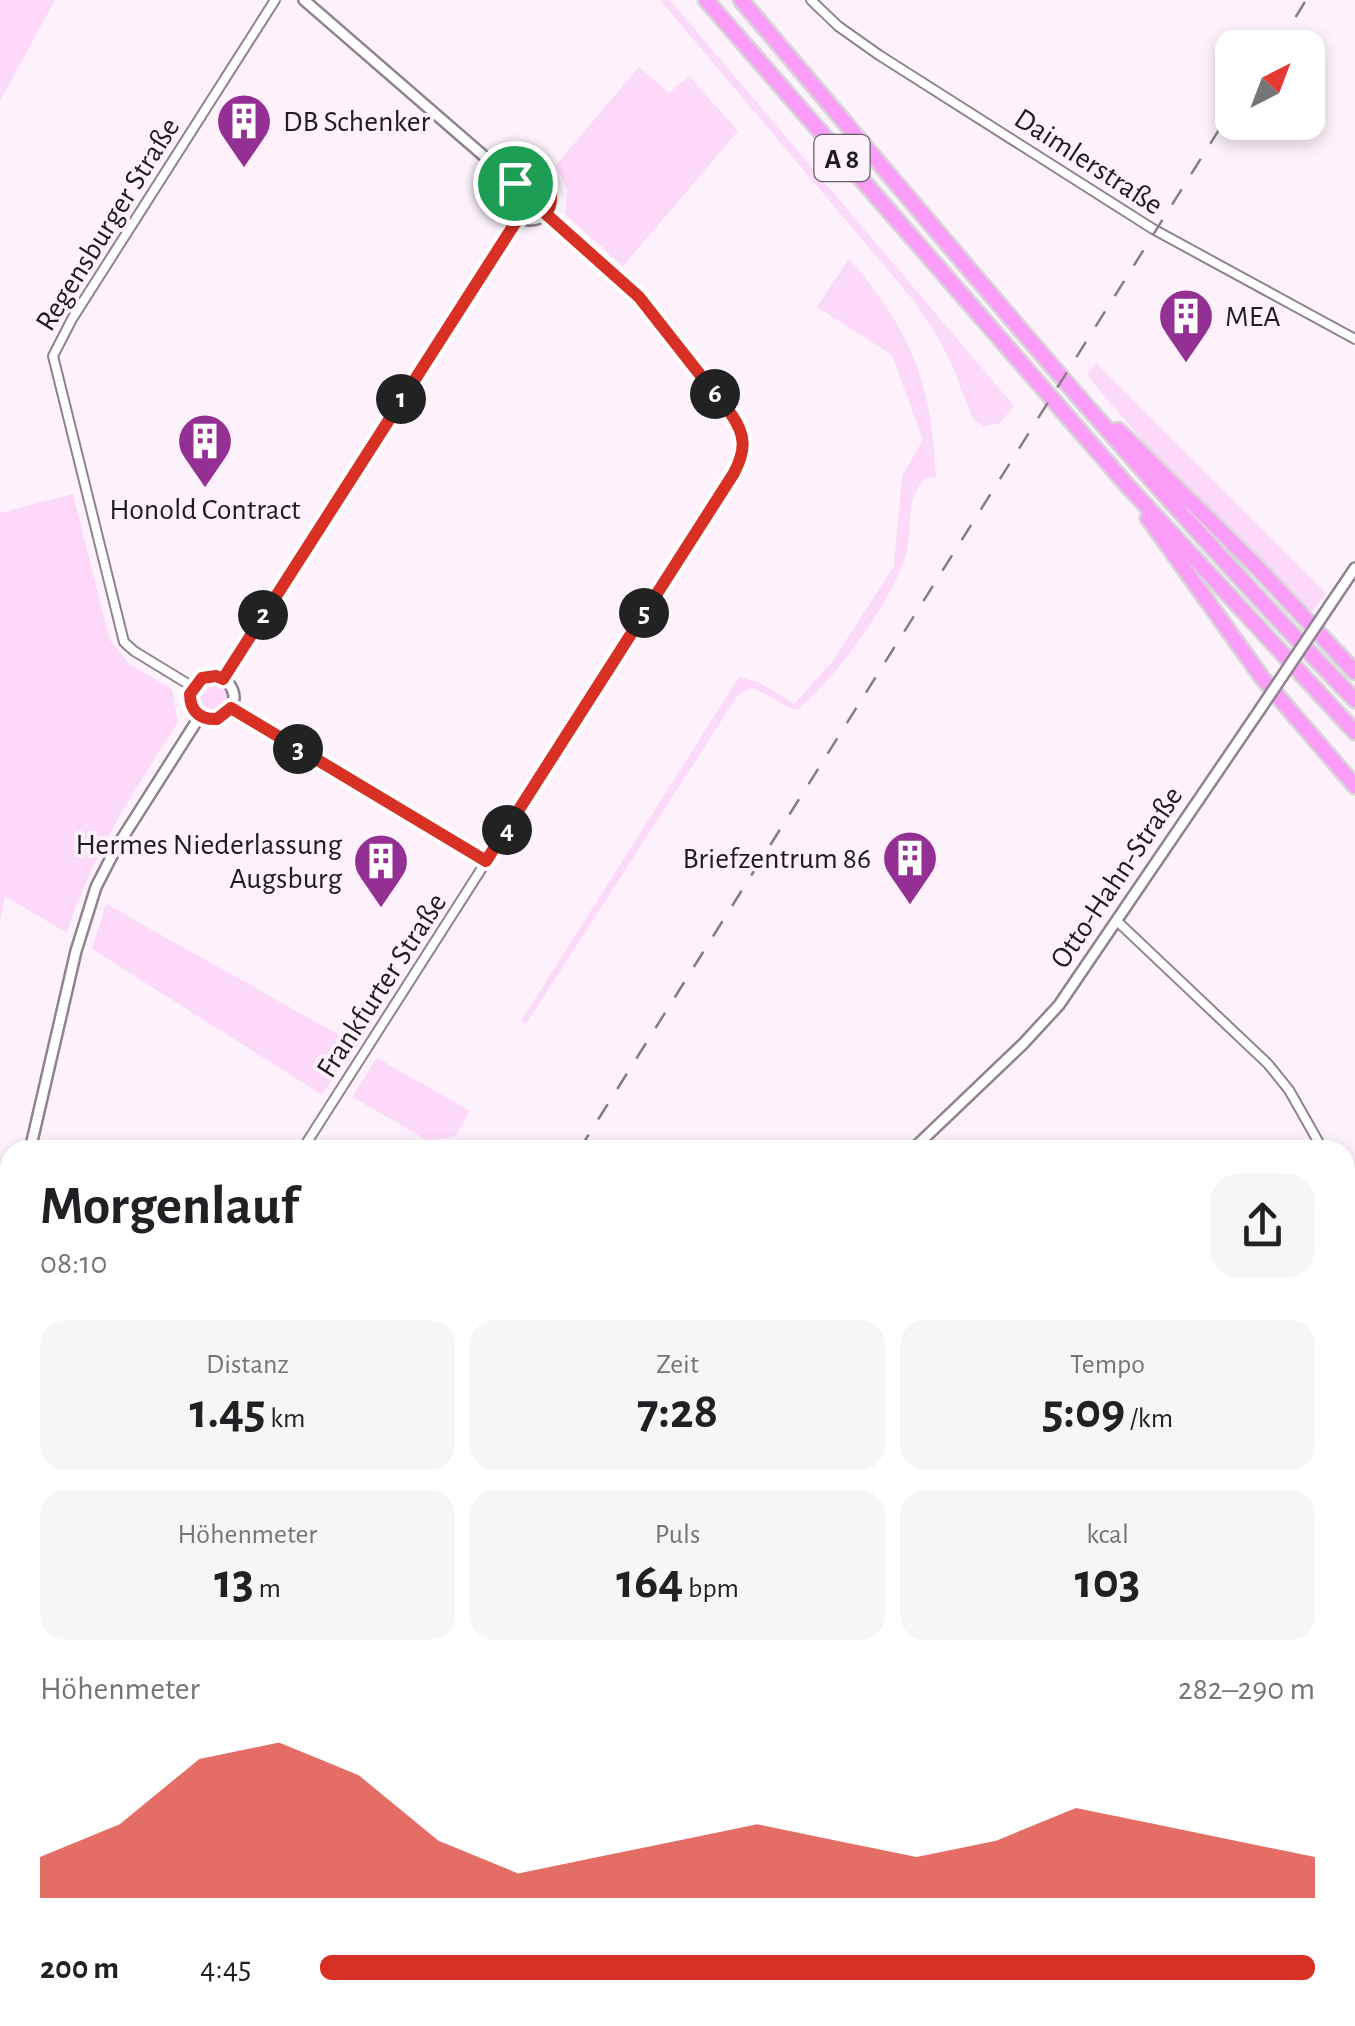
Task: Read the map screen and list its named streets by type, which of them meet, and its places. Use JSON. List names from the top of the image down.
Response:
{
  "streets": {
    "highway": ["A 8"],
    "street": [
      "Daimlerstraße",
      "Regensburger Straße",
      "Otto-Hahn-Straße",
      "Frankfurter Straße"
    ]
  },
  "places": {
    "building": [
      "DB Schenker",
      "MEA",
      "Honold Contract",
      "Briefzentrum 86",
      "Hermes Niederlassung Augsburg"
    ]
  },
  "north": "top right",
  "page": {
    "pins": [
      "6",
      "1",
      "5",
      "2",
      "3",
      "4"
    ],
    "heading": ["Morgenlauf", "08:10"],
    "stats": [
      ["Distanz", "1.45 km"],
      ["Zeit", "7:28"],
      ["Tempo", "5:09 /km"],
      ["Höhenmeter", "13 m"],
      ["Puls", "164 bpm"],
      ["kcal", "103"]
    ],
    "chart": ["Höhenmeter", "282–290 m"],
    "list": [
      {
        "name": "200 m",
        "note": "4:45"
      }
    ]
  }
}
